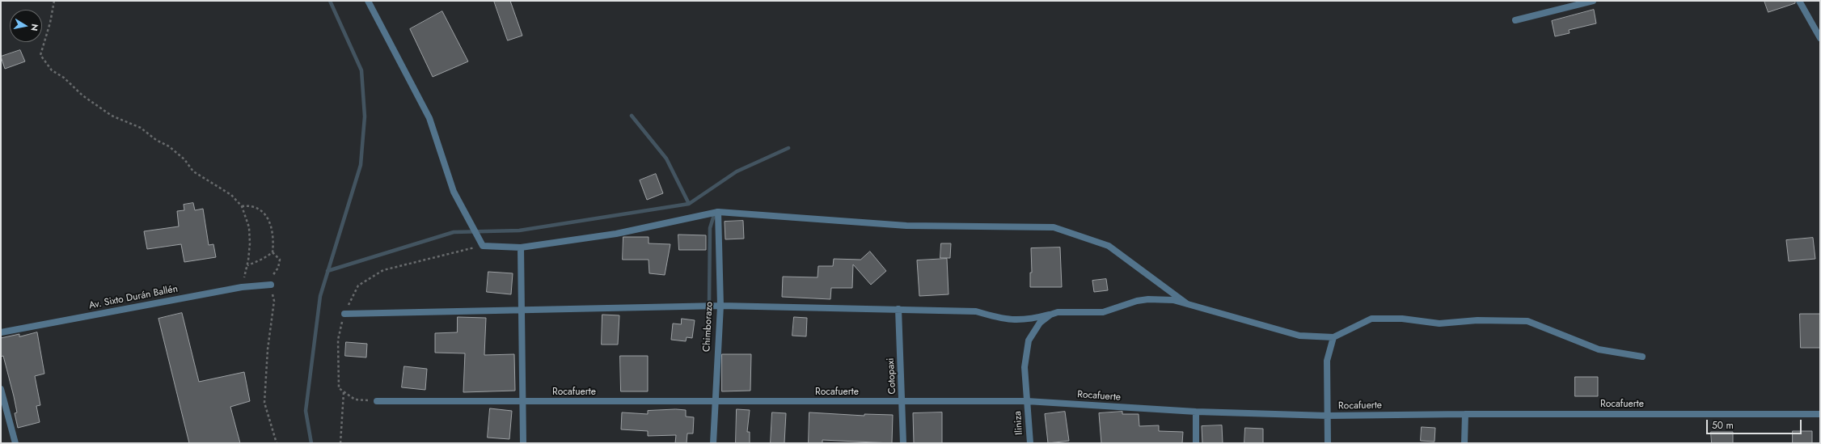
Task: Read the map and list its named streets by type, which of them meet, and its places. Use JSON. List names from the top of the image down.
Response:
{
  "streets": {
    "street": [
      "Av. Sixto Durán Ballén",
      "Chimborazo",
      "Cotopaxi",
      "Rocafuerte",
      "Iliniza"
    ]
  },
  "crossings": [
    ["Chimborazo", "Rocafuerte"],
    ["Cotopaxi", "Rocafuerte"],
    ["Rocafuerte", "Iliniza"]
  ],
  "scale_bar": "50 m",
  "north": "right"
}
